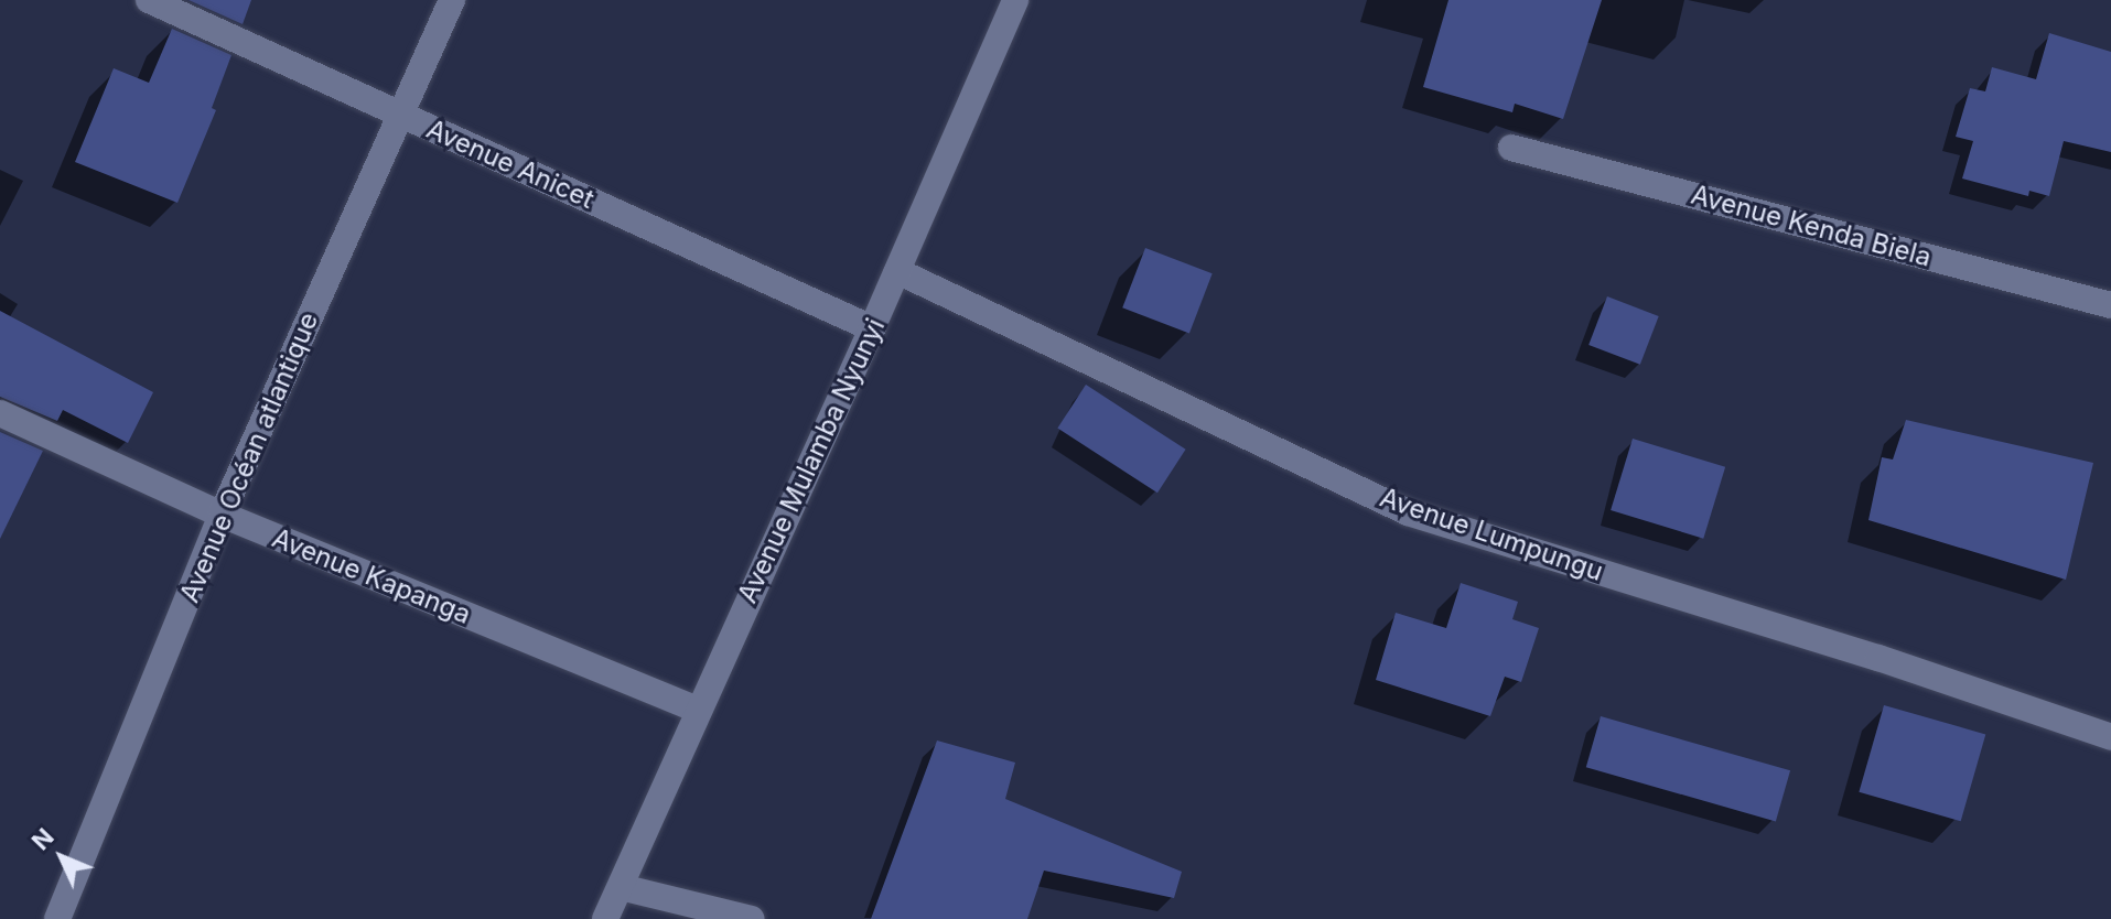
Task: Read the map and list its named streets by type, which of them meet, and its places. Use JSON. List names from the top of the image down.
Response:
{
  "streets": {
    "street": [
      "Avenue Anicet",
      "Avenue Kenda Biela",
      "Avenue Océan atlantique",
      "Avenue Mulamba Nyunyi",
      "Avenue Lumpungu",
      "Avenue Kapanga"
    ]
  },
  "crossings": [
    ["Avenue Anicet", "Avenue Océan atlantique"],
    ["Avenue Anicet", "Avenue Mulamba Nyunyi"],
    ["Avenue Océan atlantique", "Avenue Kapanga"],
    ["Avenue Mulamba Nyunyi", "Avenue Lumpungu"],
    ["Avenue Mulamba Nyunyi", "Avenue Kapanga"]
  ],
  "north": "top left"
}
